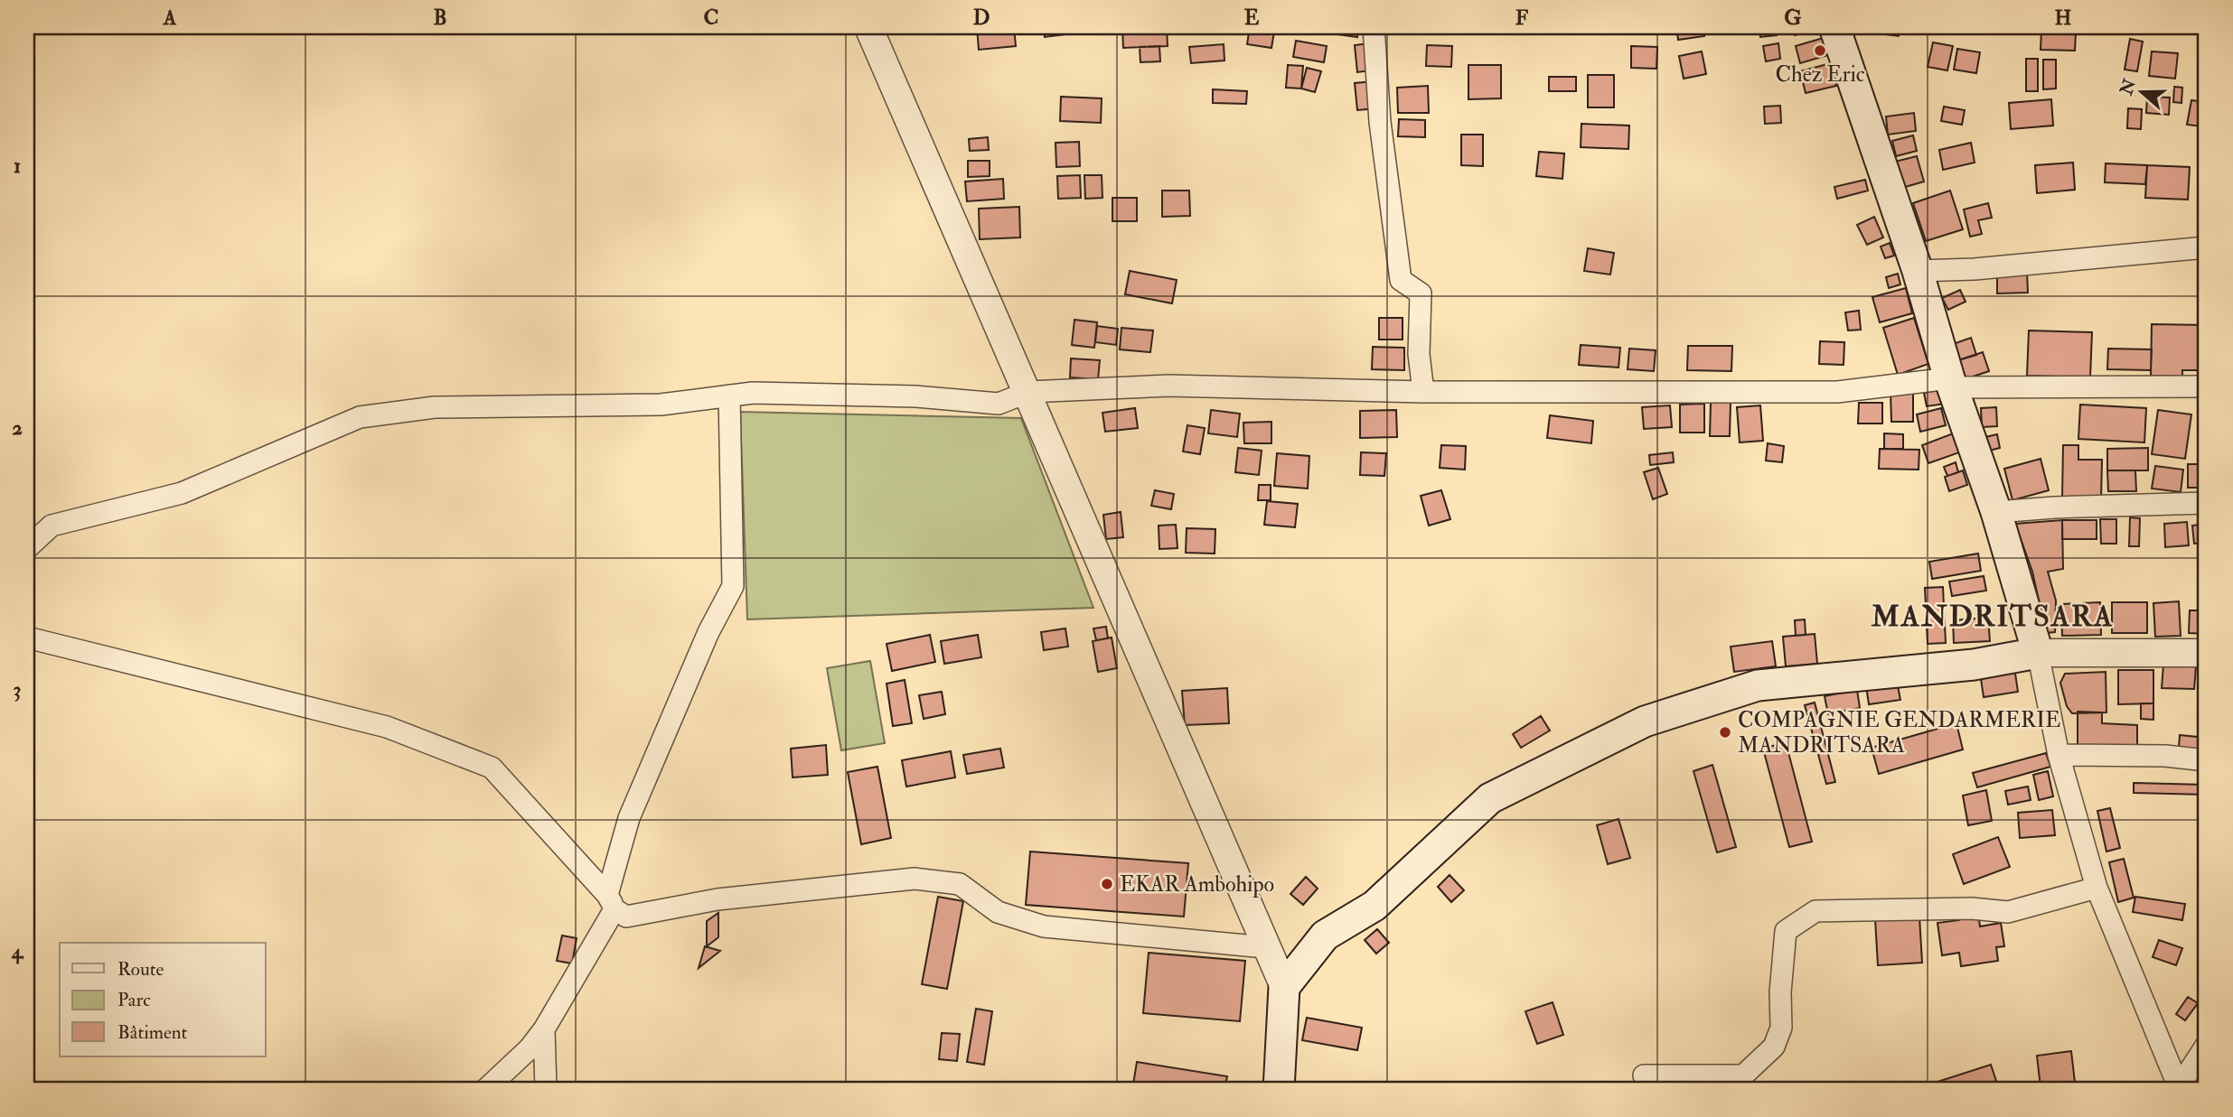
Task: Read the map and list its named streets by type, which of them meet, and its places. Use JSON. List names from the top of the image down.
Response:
{
  "districts": ["MANDRITSARA"],
  "places": ["Chez Eric", "COMPAGNIE GENDARMERIE MANDRITSARA", "EKAR Ambohipo"],
  "legend": ["Route", "Parc", "Bâtiment"],
  "north": "left",
  "grid": {
    "columns": [
      "A",
      "B",
      "C",
      "D",
      "E",
      "F",
      "G",
      "H"
    ],
    "rows": [
      "1",
      "2",
      "3",
      "4"
    ]
  }
}
